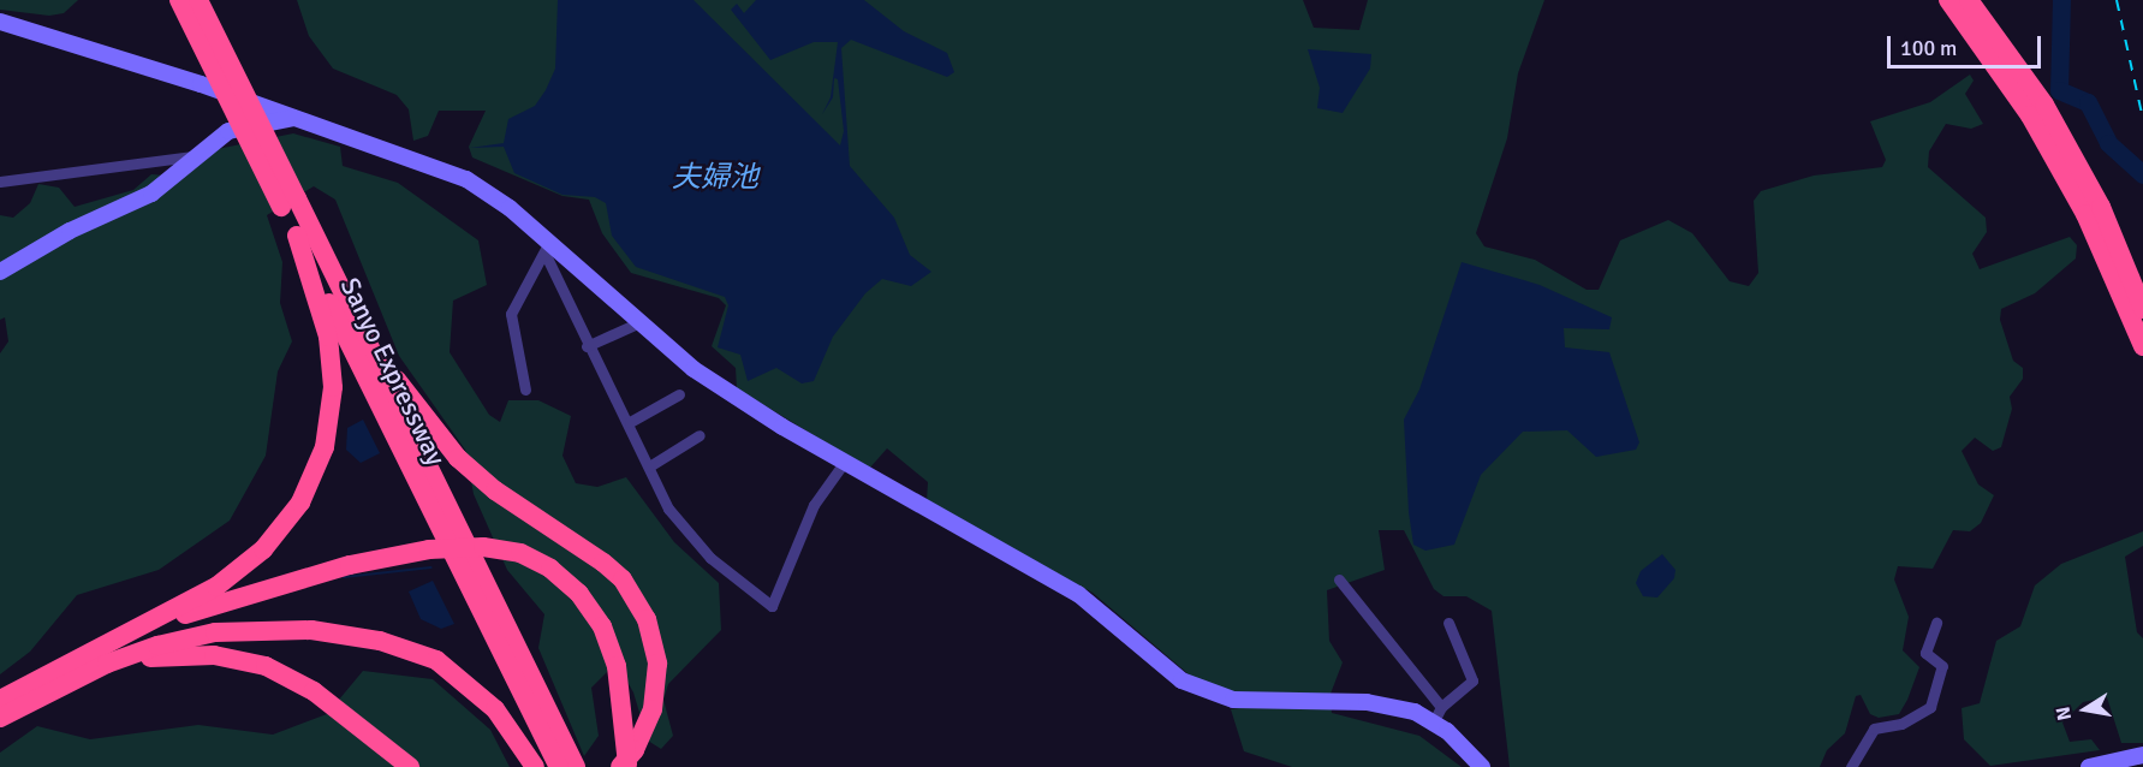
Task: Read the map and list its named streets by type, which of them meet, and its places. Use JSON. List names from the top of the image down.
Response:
{
  "streets": {
    "highway": ["Sanyo Expressway"]
  },
  "water": ["夫婦池"],
  "scale_bar": "100 m",
  "north": "left"
}
